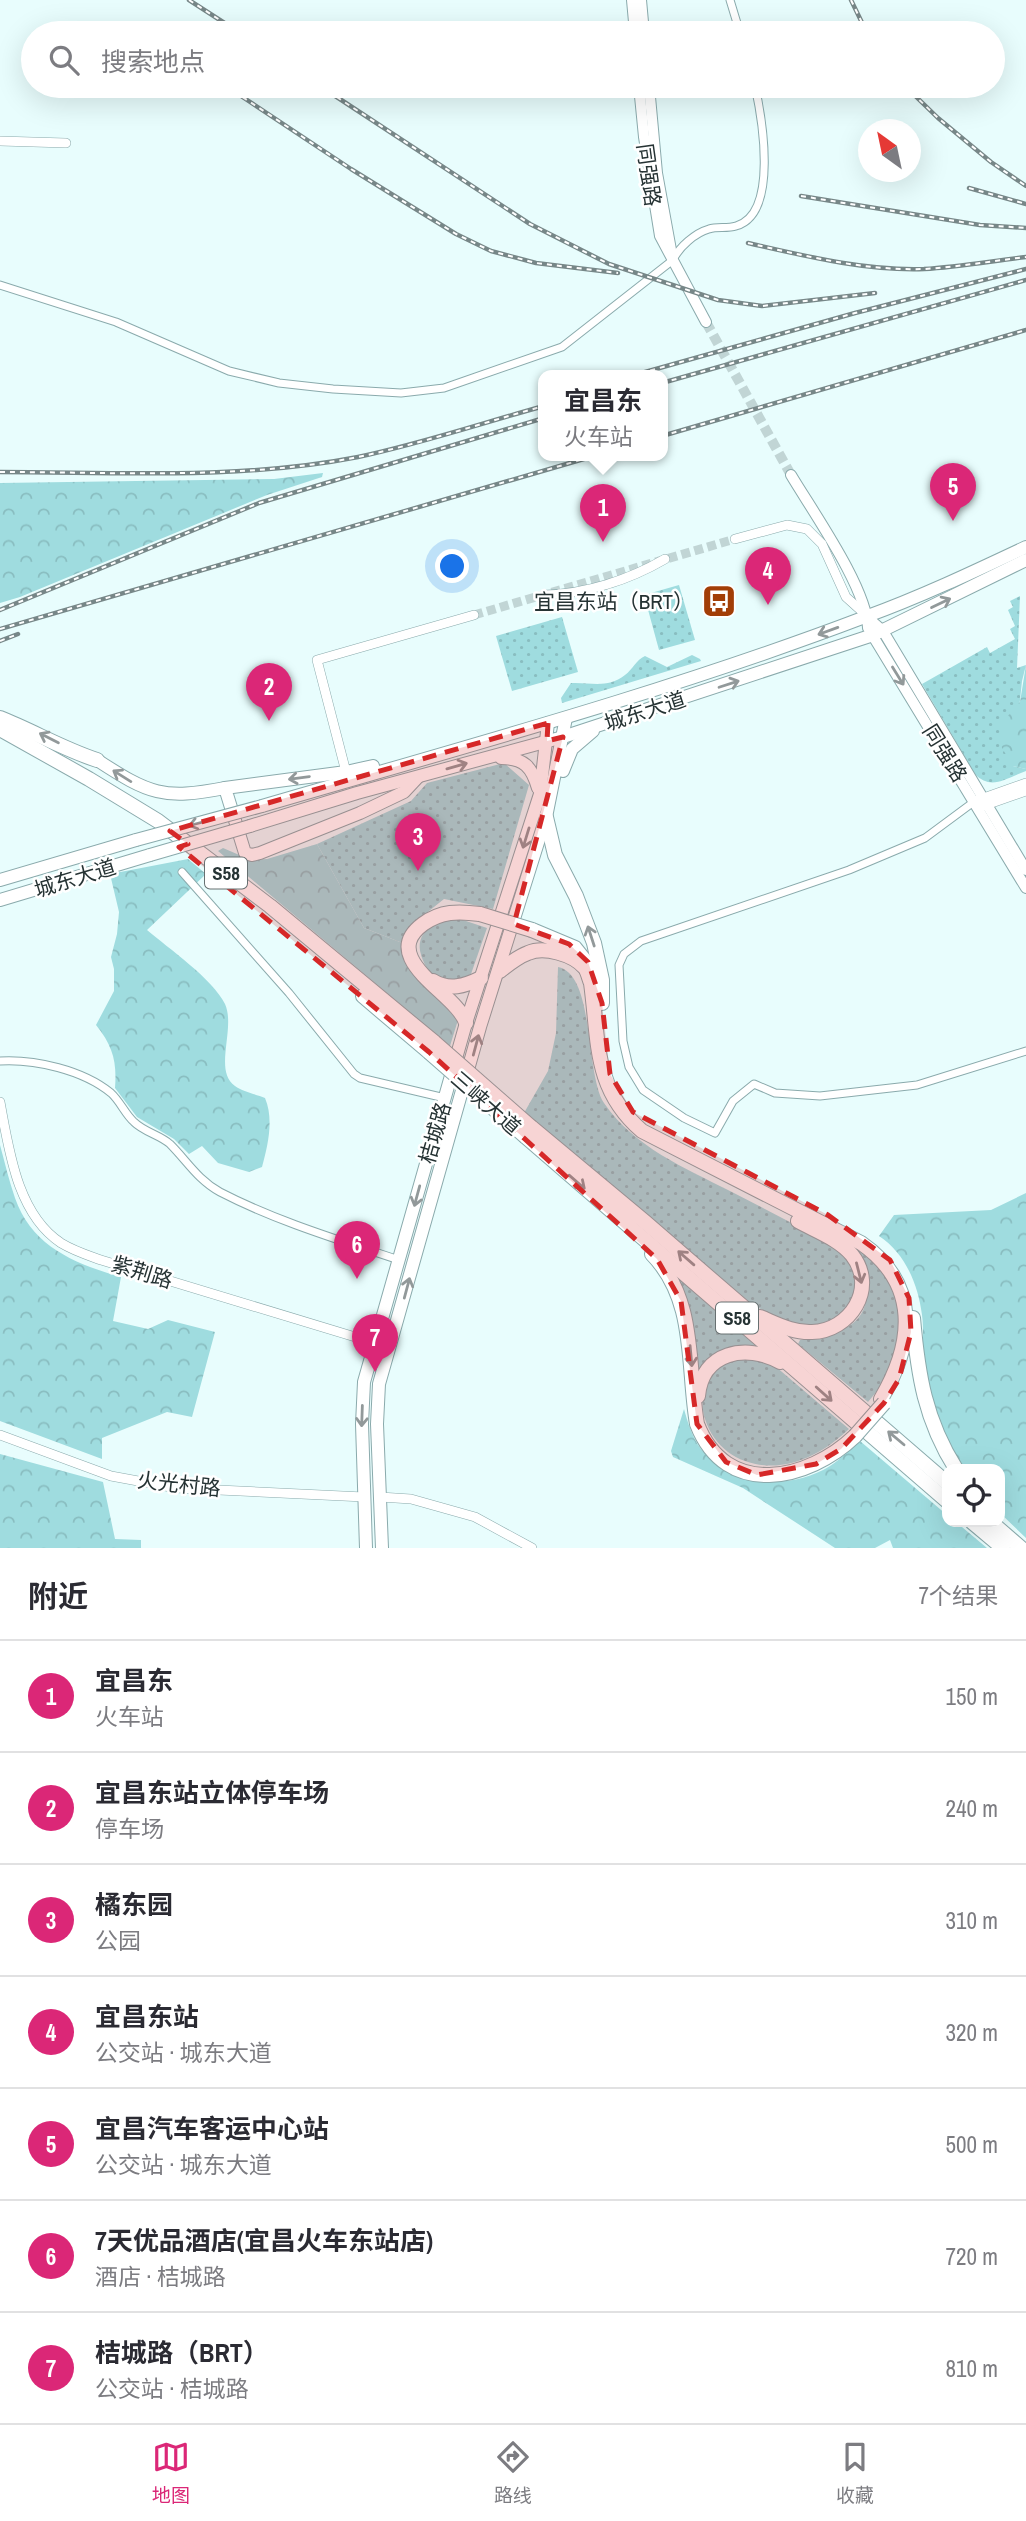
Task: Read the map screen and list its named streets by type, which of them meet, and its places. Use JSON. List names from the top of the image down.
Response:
{
  "streets": {
    "highway": ["S58", "三峡大道"],
    "main road": ["同强路", "城东大道", "桔城路"],
    "street": ["紫荆路", "火光村路"]
  },
  "crossings": [
    ["同强路", "城东大道"],
    ["城东大道", "桔城路"],
    ["桔城路", "紫荆路"],
    ["桔城路", "火光村路"]
  ],
  "places": {
    "bus stop": ["宜昌东站（BRT）"]
  },
  "north": "top left",
  "page": {
    "search": "搜索地点",
    "popup": ["宜昌东", "火车站"],
    "pins": [
      "5",
      "1",
      "4",
      "2",
      "3",
      "6",
      "7"
    ],
    "heading": ["附近", "7个结果"],
    "list": [
      {
        "mark": "1",
        "name": "宜昌东",
        "note": "火车站",
        "value": "150 m"
      },
      {
        "mark": "2",
        "name": "宜昌东站立体停车场",
        "note": "停车场",
        "value": "240 m"
      },
      {
        "mark": "3",
        "name": "橘东园",
        "note": "公园",
        "value": "310 m"
      },
      {
        "mark": "4",
        "name": "宜昌东站",
        "note": "公交站 · 城东大道",
        "value": "320 m"
      },
      {
        "mark": "5",
        "name": "宜昌汽车客运中心站",
        "note": "公交站 · 城东大道",
        "value": "500 m"
      },
      {
        "mark": "6",
        "name": "7天优品酒店(宜昌火车东站店)",
        "note": "酒店 · 桔城路",
        "value": "720 m"
      },
      {
        "mark": "7",
        "name": "桔城路（BRT）",
        "note": "公交站 · 桔城路",
        "value": "810 m"
      }
    ],
    "nav": ["地图", "路线", "收藏"]
  }
}
